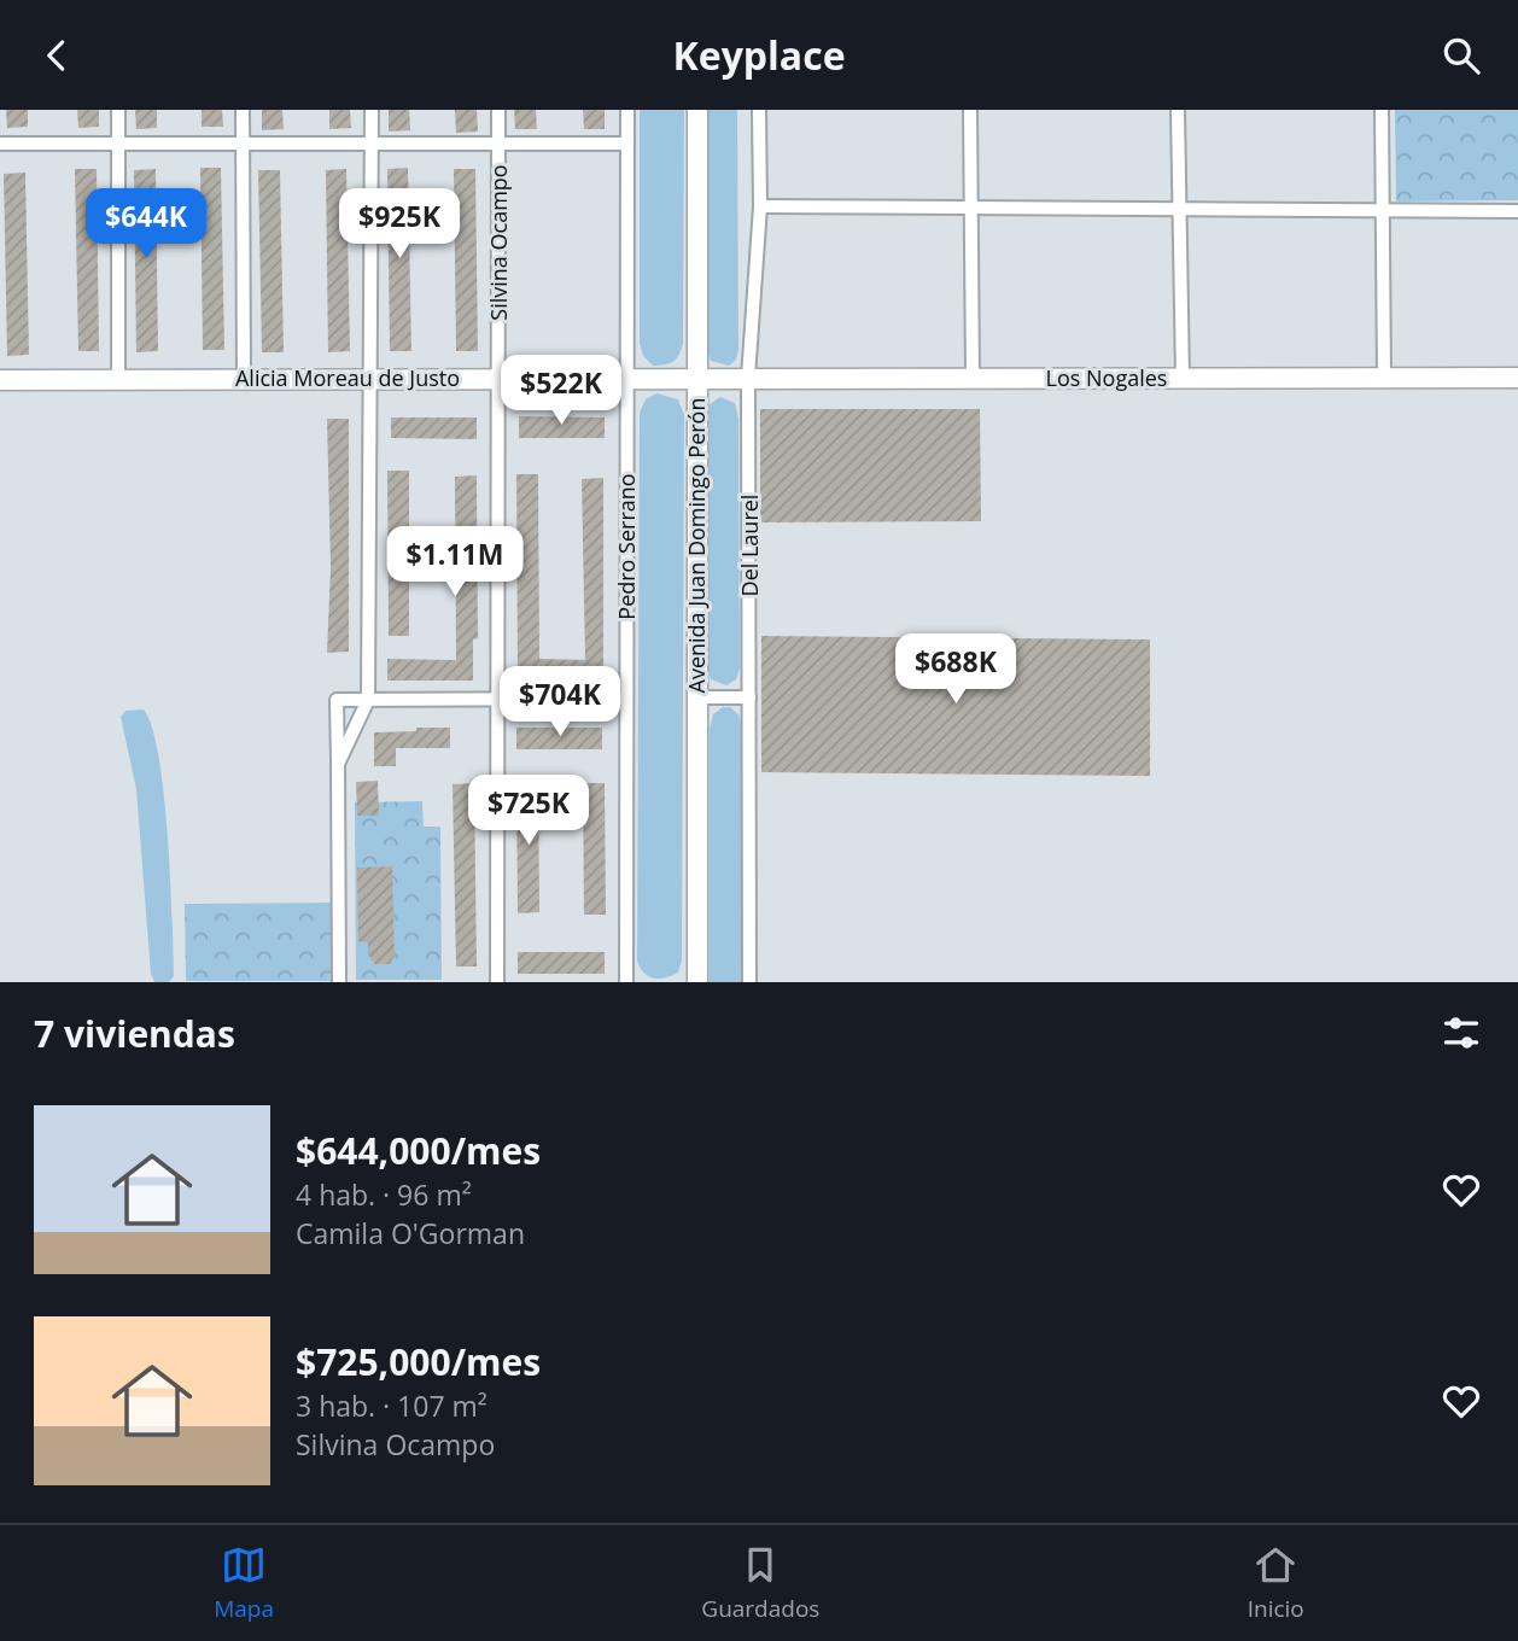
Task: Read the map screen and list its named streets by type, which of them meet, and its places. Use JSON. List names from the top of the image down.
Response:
{
  "streets": {
    "street": [
      "Silvina Ocampo",
      "Alicia Moreau de Justo",
      "Los Nogales",
      "Avenida Juan Domingo Perón",
      "Del Laurel",
      "Pedro Serrano"
    ]
  },
  "crossings": [
    ["Silvina Ocampo", "Alicia Moreau de Justo"],
    ["Alicia Moreau de Justo", "Los Nogales"],
    ["Alicia Moreau de Justo", "Avenida Juan Domingo Perón"],
    ["Alicia Moreau de Justo", "Pedro Serrano"],
    ["Los Nogales", "Avenida Juan Domingo Perón"],
    ["Los Nogales", "Del Laurel"]
  ],
  "page": {
    "header": "Keyplace",
    "price": [
      "$644K",
      "$925K",
      "$522K",
      "$1.11M",
      "$688K",
      "$704K",
      "$725K"
    ],
    "heading": "7 viviendas",
    "list": [
      {
        "name": "$644,000/mes",
        "note": "4 hab. · 96 m² · Camila O'Gorman"
      },
      {
        "name": "$725,000/mes",
        "note": "3 hab. · 107 m² · Silvina Ocampo"
      }
    ],
    "tabs": ["Mapa", "Guardados", "Inicio"]
  }
}
